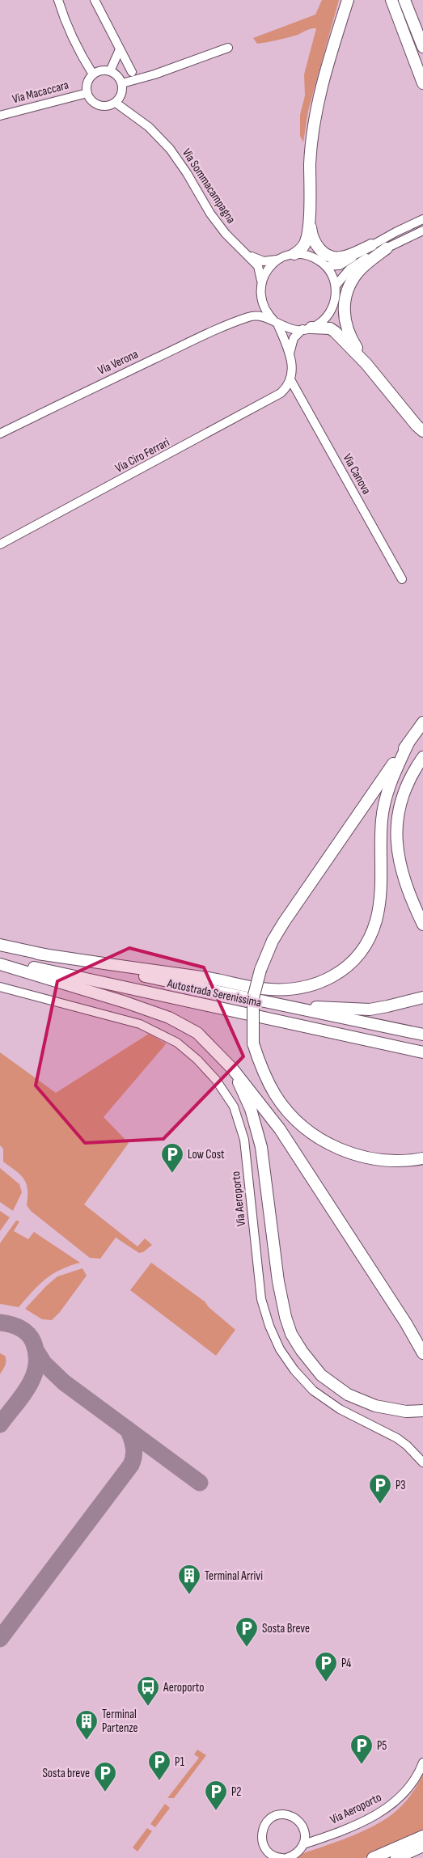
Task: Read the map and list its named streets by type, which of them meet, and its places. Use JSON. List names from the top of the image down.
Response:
{
  "streets": {
    "highway": ["Autostrada Serenissima"],
    "street": [
      "Via Macaccara",
      "Via Sommacampagna",
      "Via Verona",
      "Via Ciro Ferrari",
      "Via Canova",
      "Via Aeroporto"
    ]
  },
  "crossings": [
    ["Via Macaccara", "Via Sommacampagna"],
    ["Via Sommacampagna", "Via Verona"],
    ["Via Ciro Ferrari", "Via Canova"]
  ],
  "places": {
    "parking": [
      "Low Cost",
      "P3",
      "Sosta Breve",
      "P4",
      "P5",
      "P1",
      "Sosta breve",
      "P2"
    ],
    "building": ["Terminal Arrivi", "Terminal Partenze"],
    "bus stop": ["Aeroporto"]
  }
}
